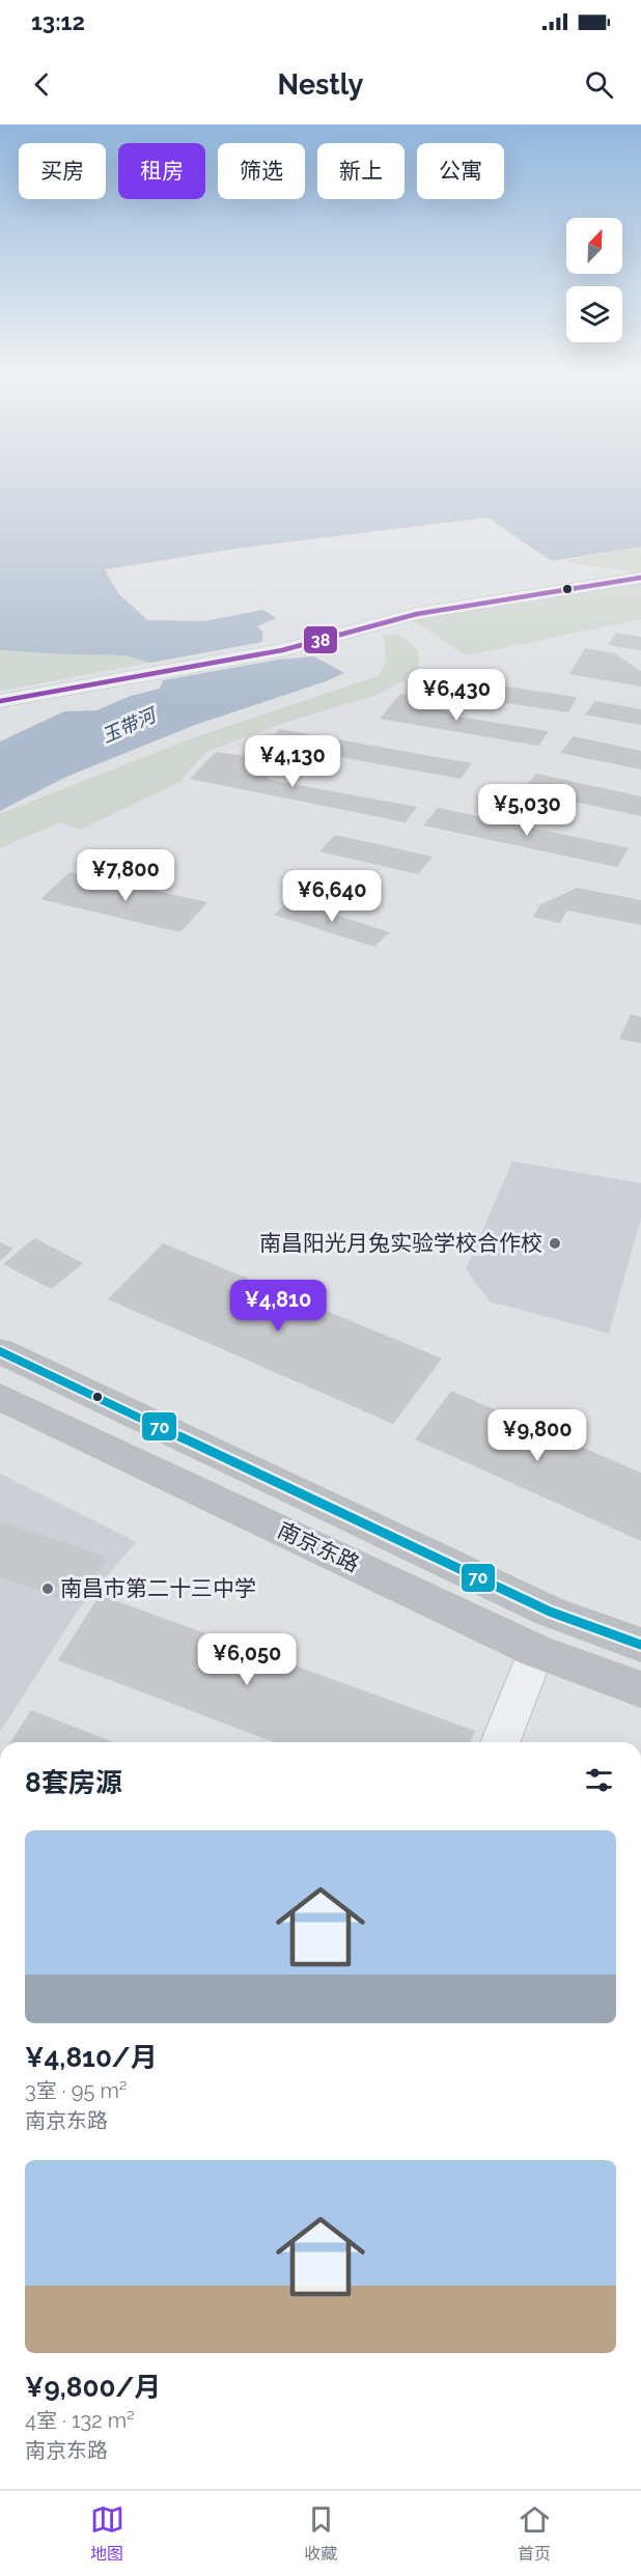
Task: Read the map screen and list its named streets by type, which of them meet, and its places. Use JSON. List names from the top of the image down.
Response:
{
  "streets": {
    "main road": ["南京东路"]
  },
  "water": ["玉带河"],
  "places": ["南昌阳光月兔实验学校合作校", "南昌市第二十三中学"],
  "lines": ["transit line 38", "transit line 70"],
  "north": "top right",
  "page": {
    "status": "13:12",
    "header": "Nestly",
    "chip": [
      "买房",
      "租房",
      "筛选",
      "新上",
      "公寓"
    ],
    "price": [
      "¥6,430",
      "¥4,130",
      "¥5,030",
      "¥7,800",
      "¥6,640",
      "¥4,810",
      "¥9,800",
      "¥6,050"
    ],
    "heading": "8套房源",
    "list": [
      {
        "name": "¥4,810/月",
        "note": "3室 · 95 m² · 南京东路"
      },
      {
        "name": "¥9,800/月",
        "note": "4室 · 132 m² · 南京东路"
      }
    ],
    "tabs": ["地图", "收藏", "首页"]
  }
}
